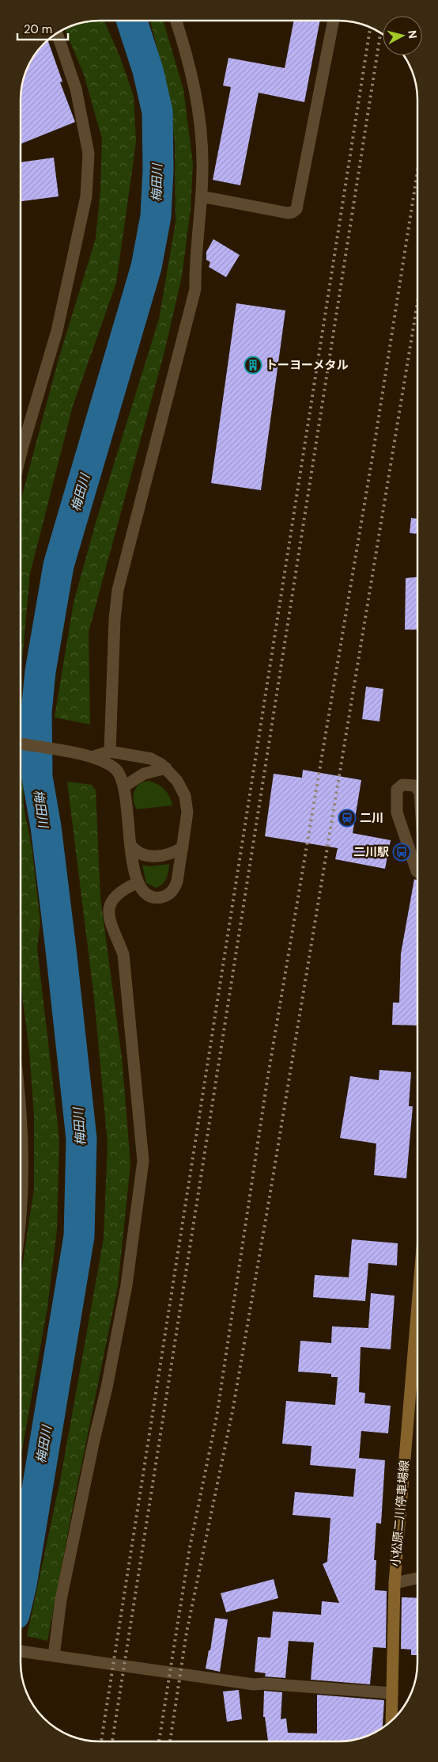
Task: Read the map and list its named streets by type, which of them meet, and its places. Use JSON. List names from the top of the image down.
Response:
{
  "streets": {
    "main road": ["小松原二川停車場線"]
  },
  "water": ["梅田川"],
  "places": {
    "building": ["トーヨーメタル"],
    "station": ["二川"],
    "bus stop": ["二川駅"]
  },
  "scale_bar": "20 m",
  "north": "right"
}
